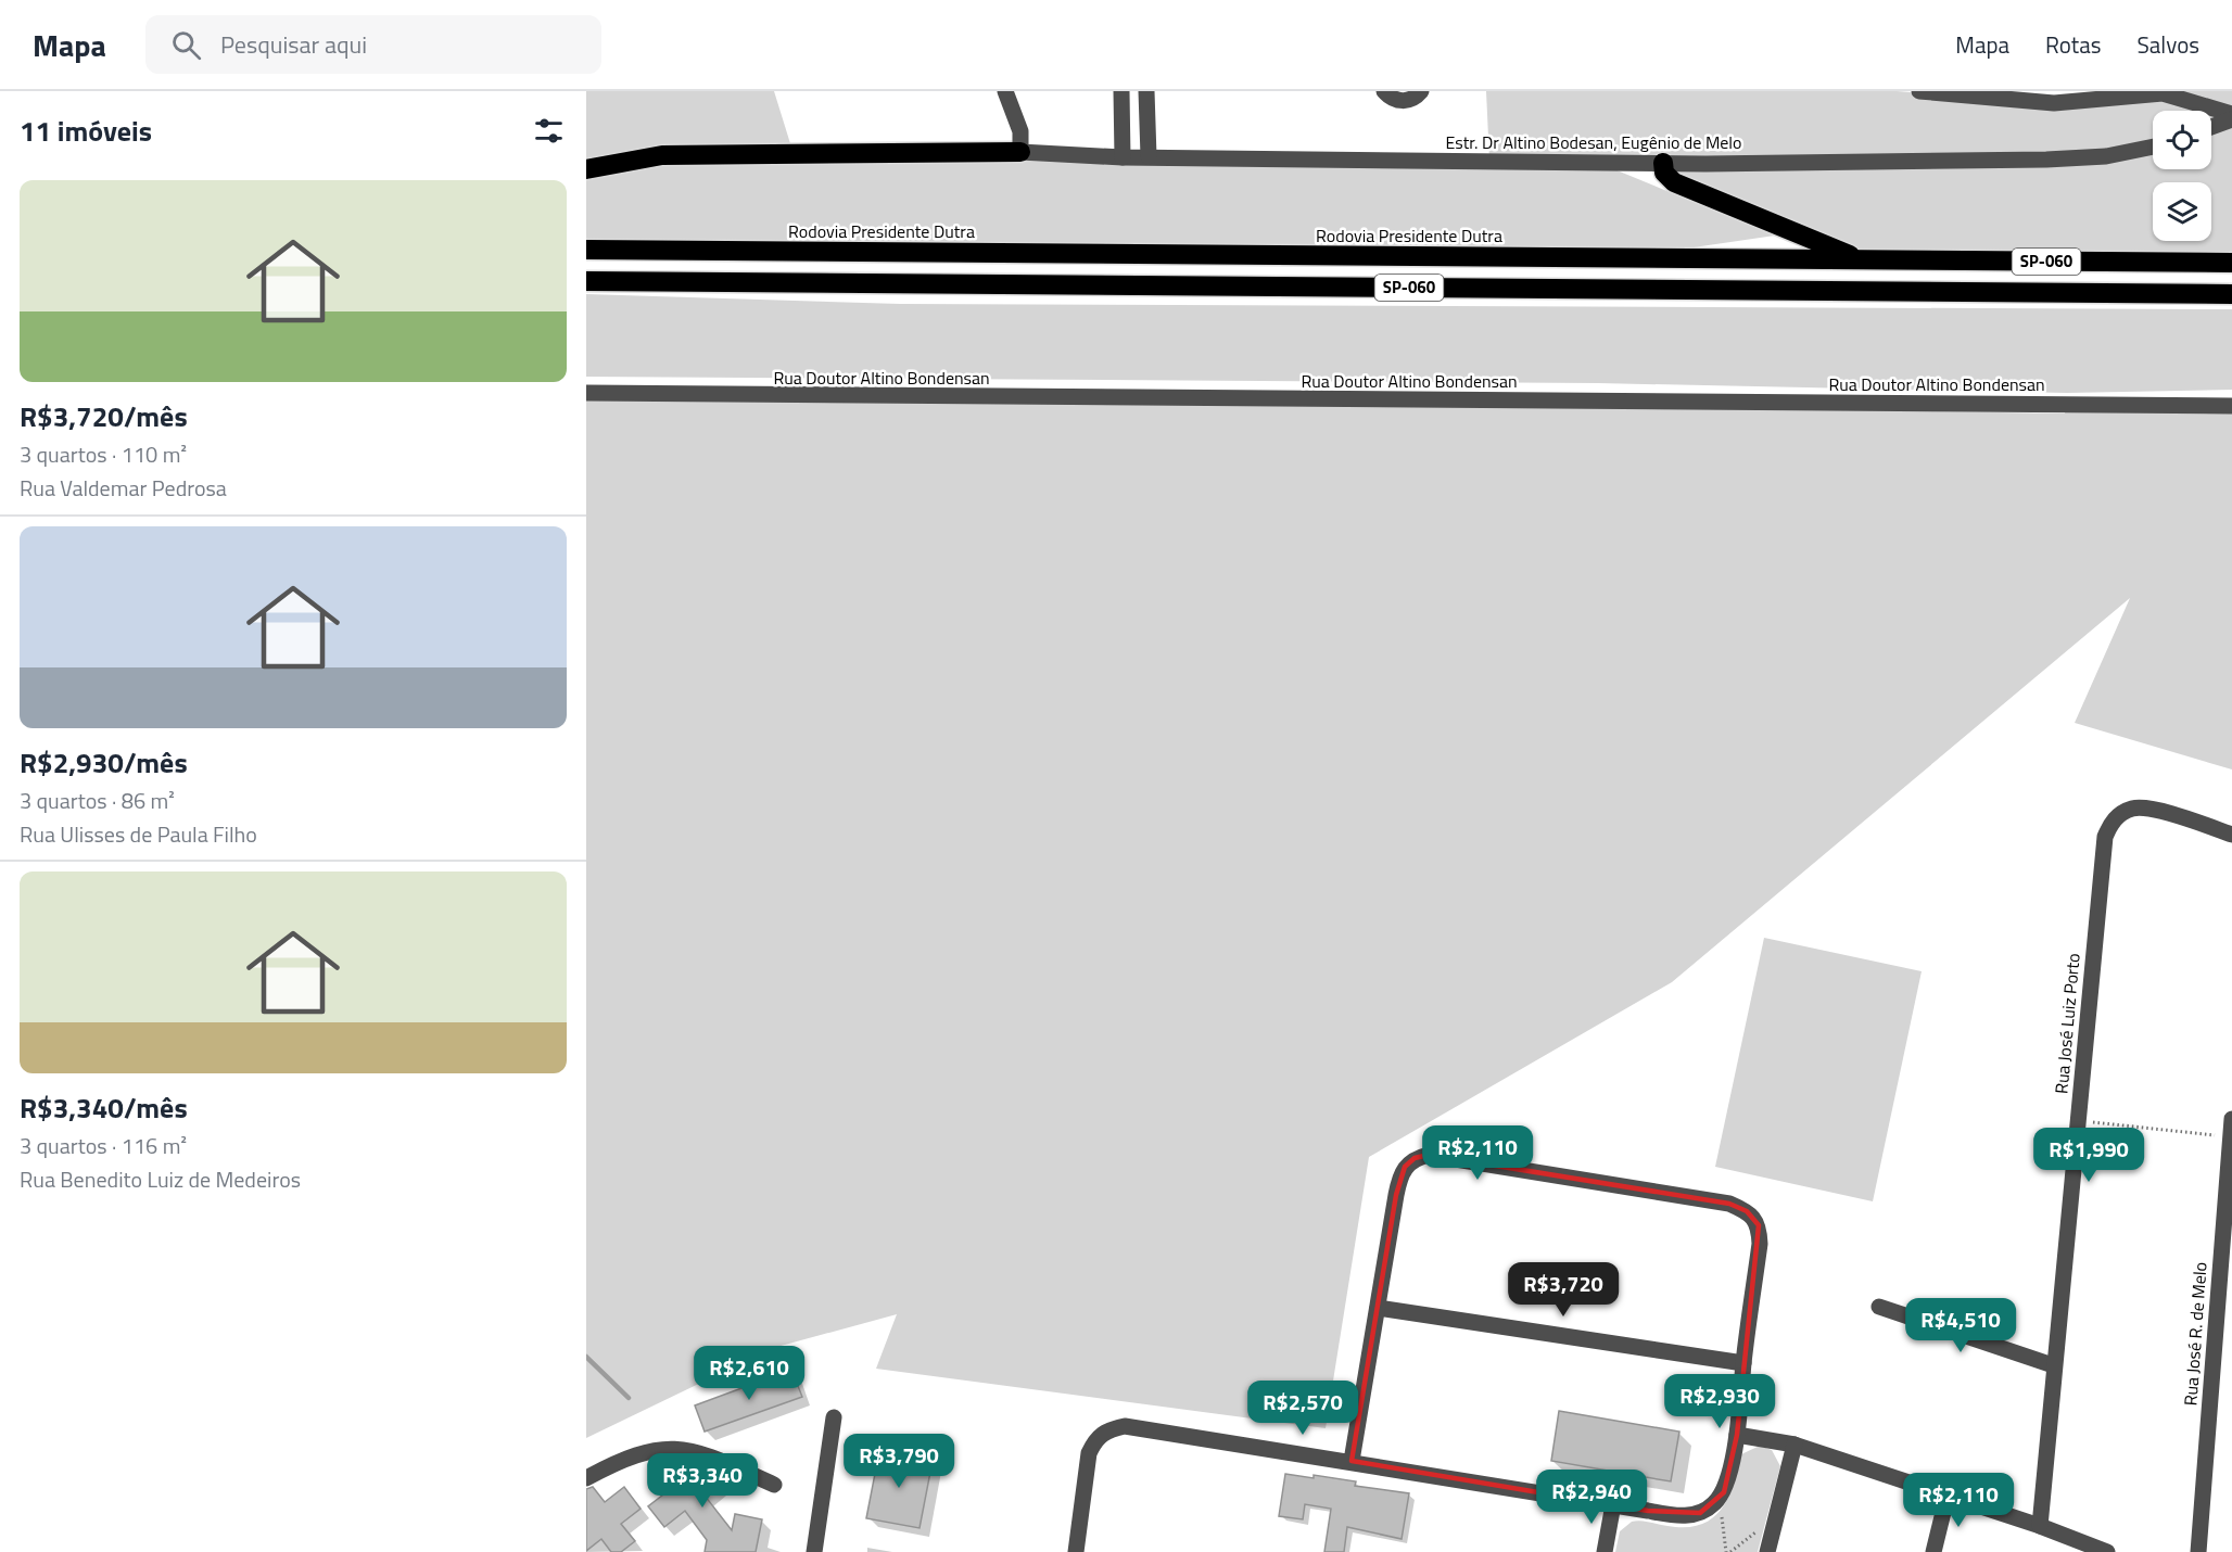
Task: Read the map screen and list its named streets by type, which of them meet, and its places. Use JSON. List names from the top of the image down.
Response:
{
  "streets": {
    "highway": ["Rodovia Presidente Dutra", "SP-060"],
    "street": [
      "Estr. Dr Altino Bodesan, Eugênio de Melo",
      "Rua Doutor Altino Bondensan",
      "Rua José Luiz Porto",
      "Rua José R. de Melo"
    ]
  },
  "page": {
    "header": "Mapa",
    "search": "Pesquisar aqui",
    "nav": ["Mapa", "Rotas", "Salvos"],
    "heading": "11 imóveis",
    "list": [
      {
        "name": "R$3,720/mês",
        "note": "3 quartos · 110 m² · Rua Valdemar Pedrosa"
      },
      {
        "name": "R$2,930/mês",
        "note": "3 quartos · 86 m² · Rua Ulisses de Paula Filho"
      },
      {
        "name": "R$3,340/mês",
        "note": "3 quartos · 116 m² · Rua Benedito Luiz de Medeiros"
      }
    ],
    "price": [
      "R$2,110",
      "R$1,990",
      "R$3,720",
      "R$4,510",
      "R$2,610",
      "R$2,930",
      "R$2,570",
      "R$3,790",
      "R$3,340",
      "R$2,940",
      "R$2,110"
    ]
  }
}
